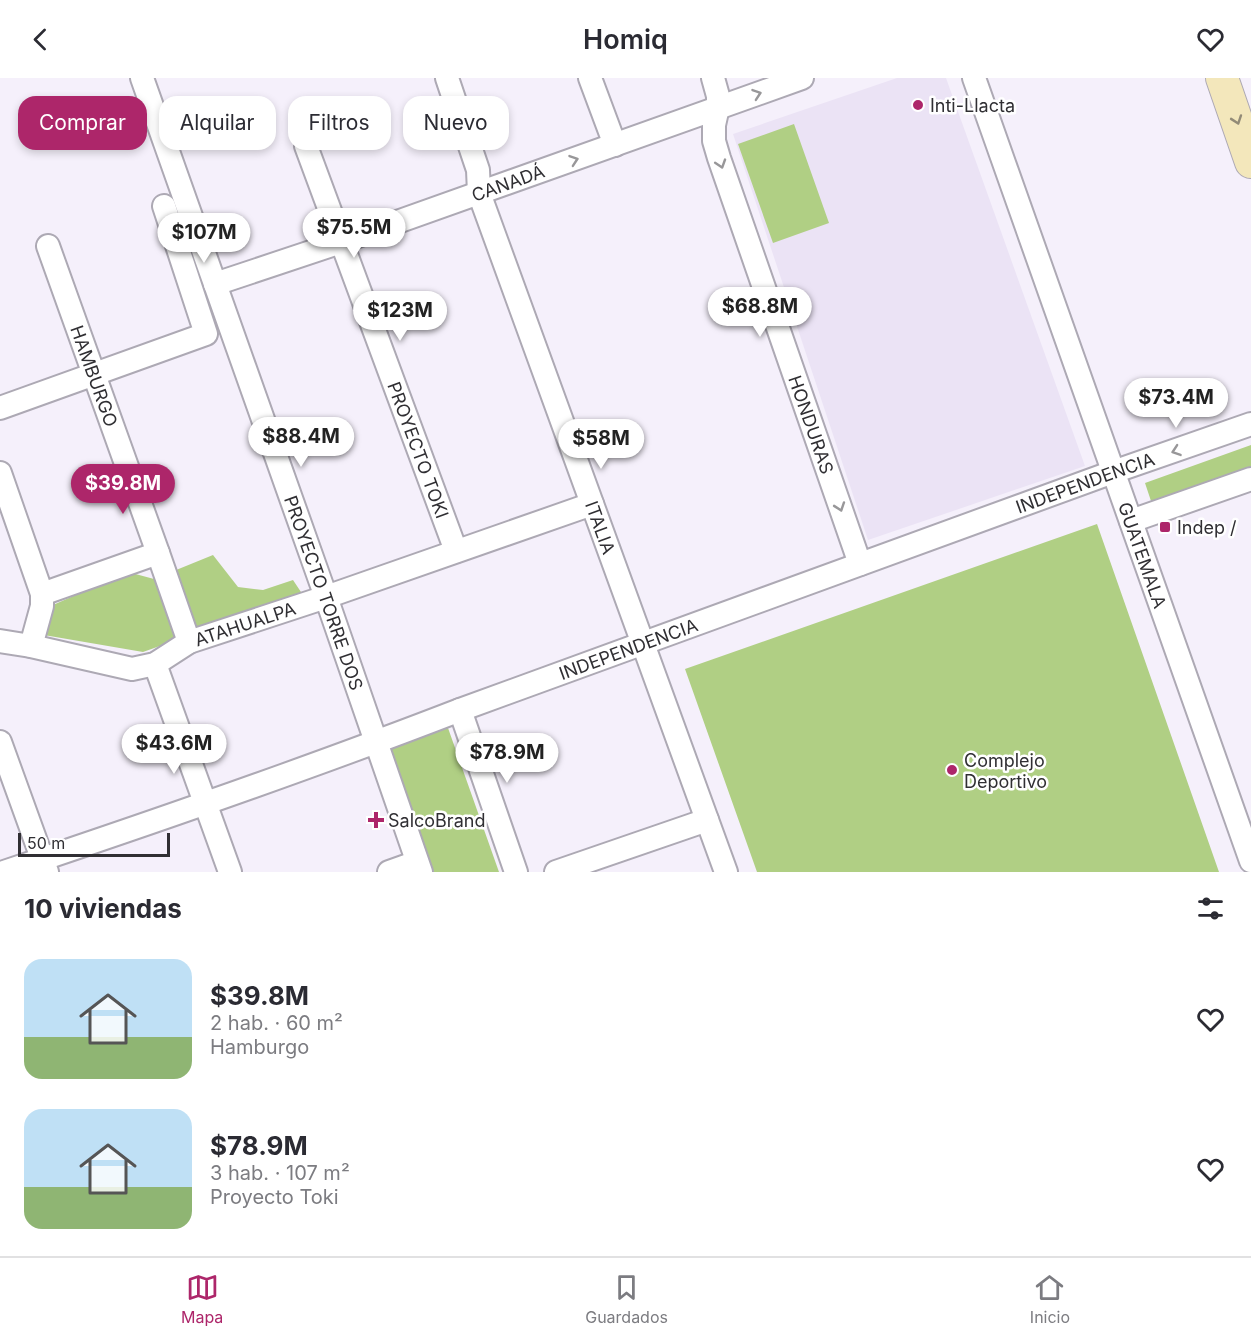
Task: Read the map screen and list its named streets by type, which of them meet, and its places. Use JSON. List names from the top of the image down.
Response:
{
  "streets": {
    "street": [
      "CANADÁ",
      "HAMBURGO",
      "HONDURAS",
      "PROYECTO TOKI",
      "INDEPENDENCIA",
      "ITALIA",
      "GUATEMALA",
      "PROYECTO TORRE DOS",
      "ATAHUALPA"
    ]
  },
  "crossings": [
    ["CANADÁ", "HONDURAS"],
    ["CANADÁ", "PROYECTO TOKI"],
    ["CANADÁ", "ITALIA"],
    ["CANADÁ", "PROYECTO TORRE DOS"],
    ["HAMBURGO", "ATAHUALPA"],
    ["HONDURAS", "INDEPENDENCIA"],
    ["PROYECTO TOKI", "ATAHUALPA"],
    ["INDEPENDENCIA", "ITALIA"],
    ["INDEPENDENCIA", "GUATEMALA"],
    ["INDEPENDENCIA", "PROYECTO TORRE DOS"],
    ["ITALIA", "ATAHUALPA"],
    ["PROYECTO TORRE DOS", "ATAHUALPA"]
  ],
  "one_way": ["CANADÁ", "HONDURAS"],
  "places": {
    "other": ["Inti-Llacta", "Complejo Deportivo"],
    "transit": ["Indep /"],
    "health": ["SalcoBrand"]
  },
  "scale_bar": "50 m",
  "page": {
    "header": "Homiq",
    "chip": [
      "Comprar",
      "Alquilar",
      "Filtros",
      "Nuevo"
    ],
    "price": [
      "$75.5M",
      "$107M",
      "$68.8M",
      "$123M",
      "$73.4M",
      "$88.4M",
      "$58M",
      "$39.8M",
      "$43.6M",
      "$78.9M"
    ],
    "scale": "50 m",
    "heading": "10 viviendas",
    "list": [
      {
        "name": "$39.8M",
        "note": "2 hab. · 60 m² · Hamburgo"
      },
      {
        "name": "$78.9M",
        "note": "3 hab. · 107 m² · Proyecto Toki"
      }
    ],
    "tabs": ["Mapa", "Guardados", "Inicio"]
  }
}
